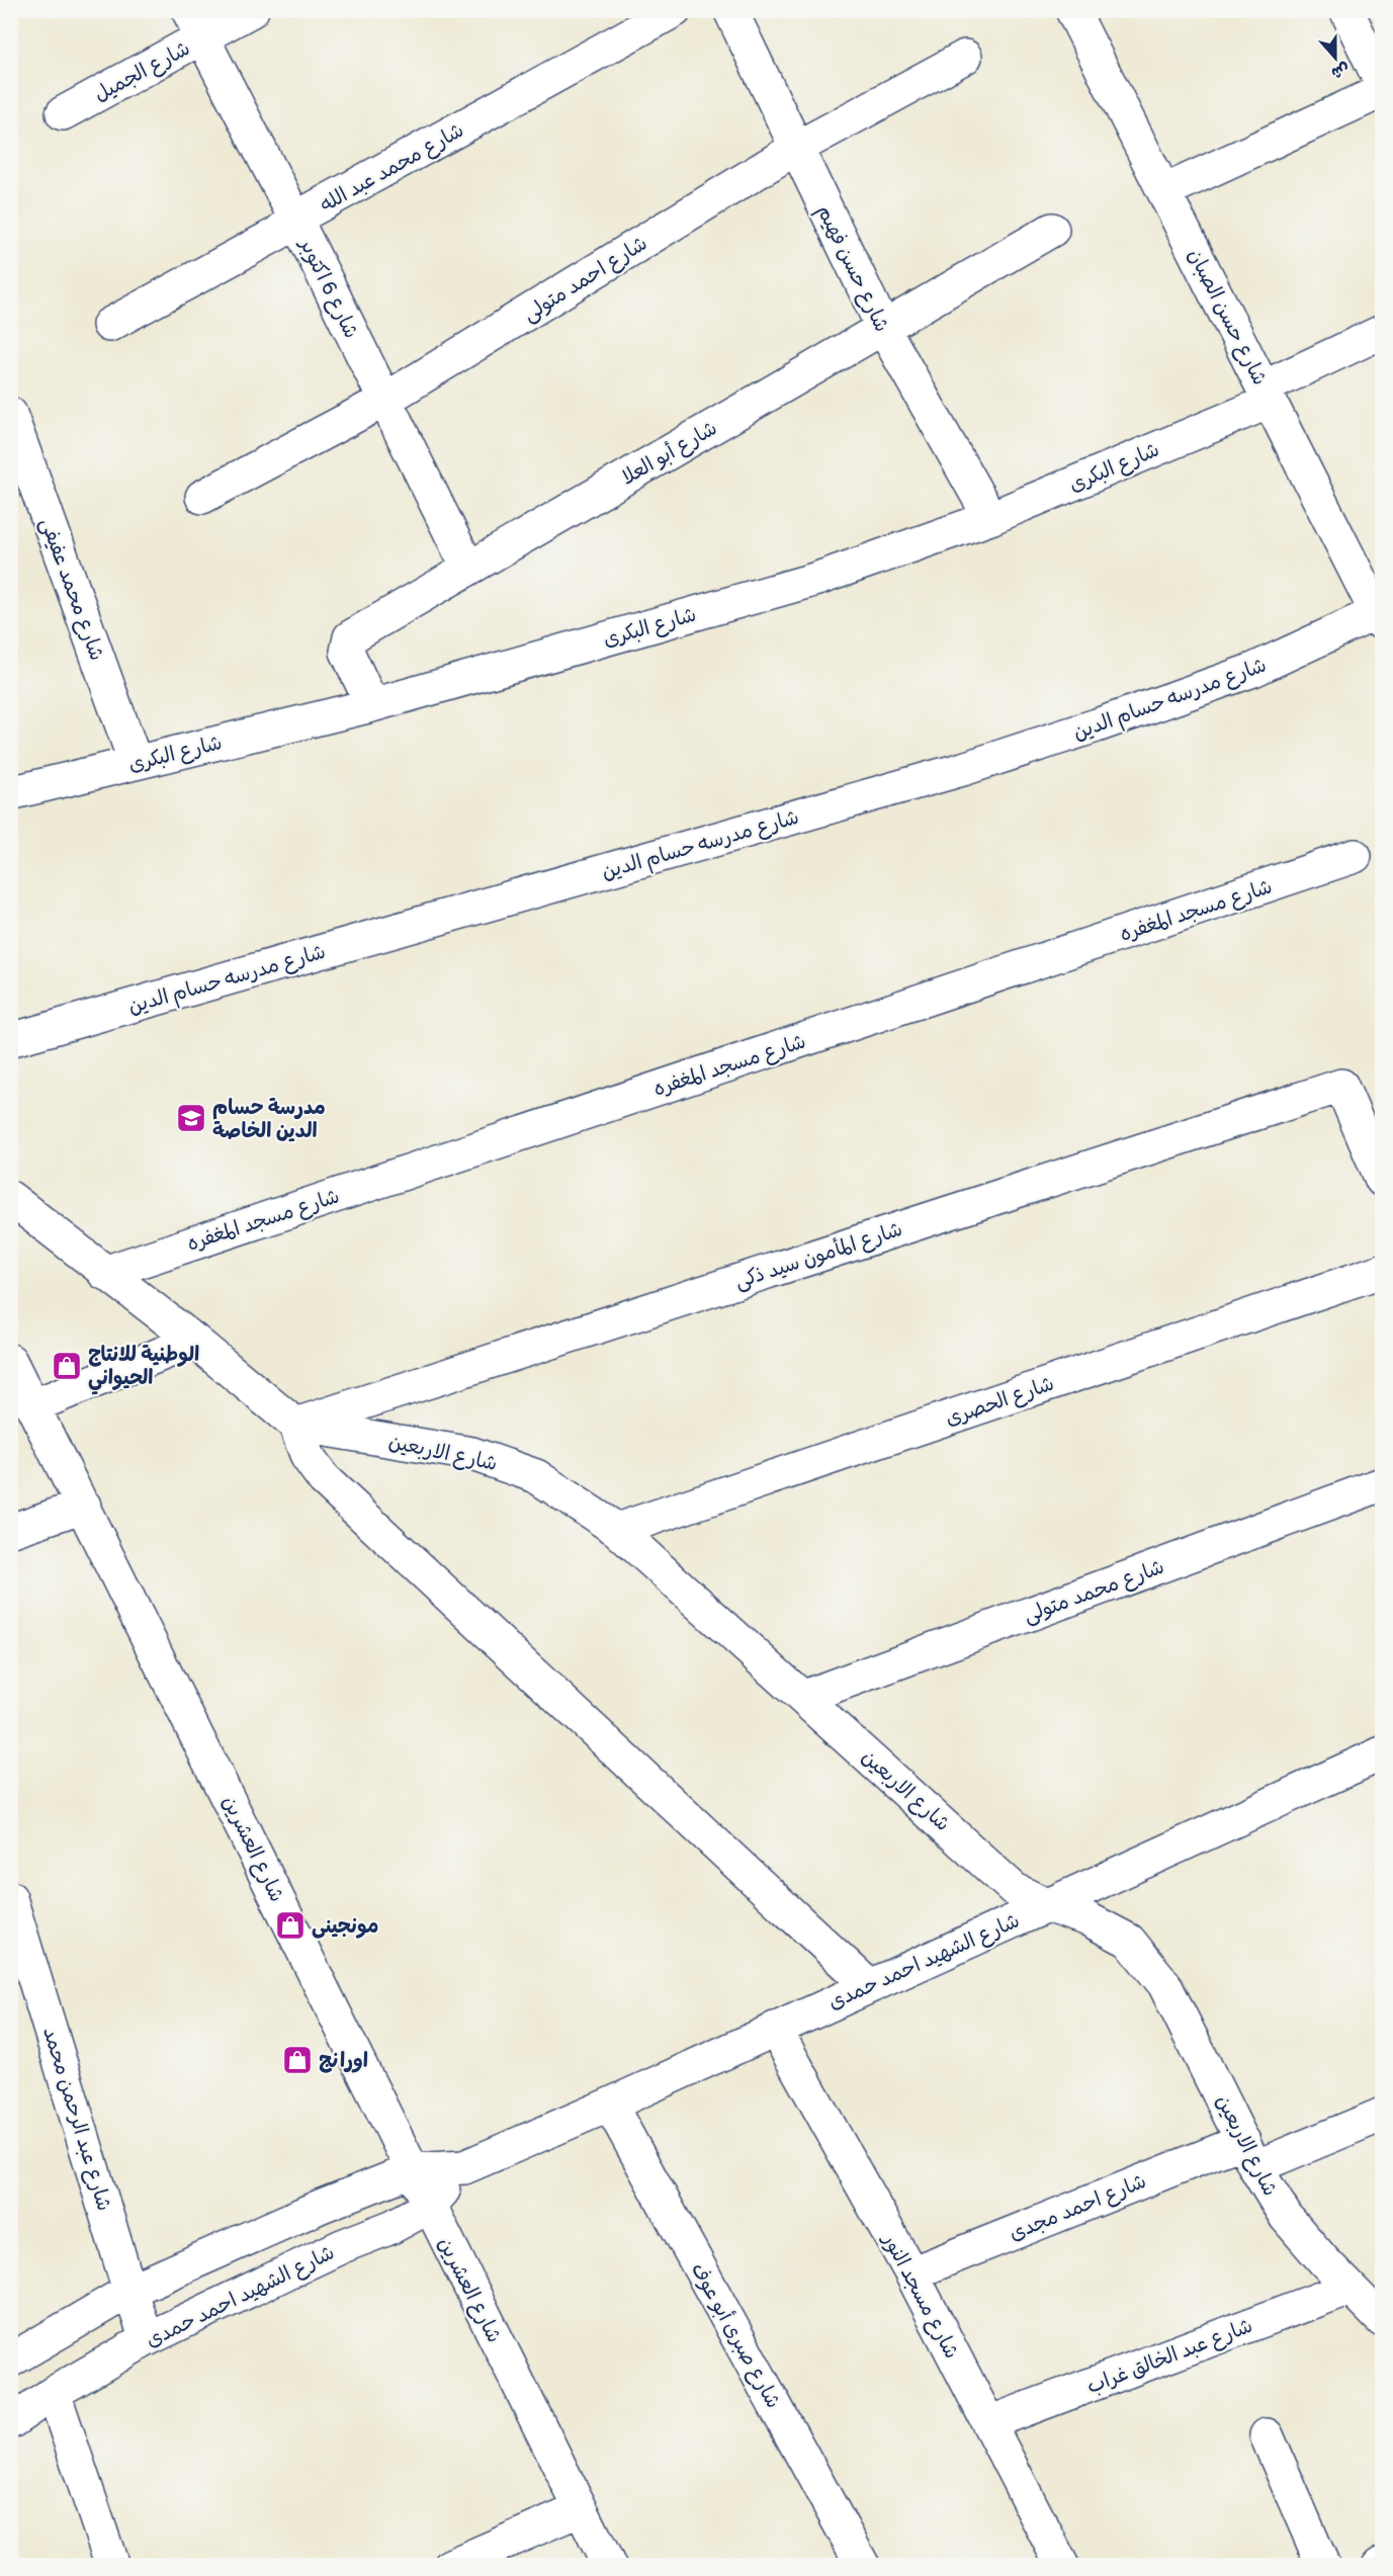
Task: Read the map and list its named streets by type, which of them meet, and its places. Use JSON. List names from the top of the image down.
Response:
{
  "streets": {
    "street": [
      "شارع الجميل",
      "شارع محمد عبد الله",
      "شارع حسن فهيم",
      "شارع احمد متولى",
      "شارع 6 اكتوبر",
      "شارع حسن الصبان",
      "شارع أبو العلا",
      "شارع البكرى",
      "شارع محمد عفيفى",
      "شارع مدرسه حسام الدين",
      "شارع مسجد المغفره",
      "شارع المأمون سيد ذكى",
      "شارع الحصرى",
      "شارع الاربعين",
      "شارع محمد متولى",
      "شارع العشرين",
      "شارع الشهيد احمد حمدى",
      "شارع عبد الرحمن محمد",
      "شارع احمد مجدى",
      "شارع مسجد النور",
      "شارع صبرى أبو عوف",
      "شارع عبد الخالق غراب"
    ]
  },
  "crossings": [
    ["شارع الجميل", "شارع 6 اكتوبر"],
    ["شارع محمد عبد الله", "شارع 6 اكتوبر"],
    ["شارع حسن فهيم", "شارع احمد متولى"],
    ["شارع حسن فهيم", "شارع أبو العلا"],
    ["شارع حسن فهيم", "شارع البكرى"],
    ["شارع احمد متولى", "شارع 6 اكتوبر"],
    ["شارع 6 اكتوبر", "شارع أبو العلا"],
    ["شارع حسن الصبان", "شارع البكرى"],
    ["شارع حسن الصبان", "شارع مدرسه حسام الدين"],
    ["شارع أبو العلا", "شارع البكرى"],
    ["شارع البكرى", "شارع محمد عفيفى"],
    ["شارع مسجد المغفره", "شارع الاربعين"],
    ["شارع المأمون سيد ذكى", "شارع الاربعين"],
    ["شارع الحصرى", "شارع الاربعين"],
    ["شارع الاربعين", "شارع محمد متولى"],
    ["شارع الاربعين", "شارع الشهيد احمد حمدى"],
    ["شارع الاربعين", "شارع احمد مجدى"],
    ["شارع الاربعين", "شارع عبد الخالق غراب"],
    ["شارع العشرين", "شارع الشهيد احمد حمدى"],
    ["شارع الشهيد احمد حمدى", "شارع عبد الرحمن محمد"],
    ["شارع الشهيد احمد حمدى", "شارع مسجد النور"],
    ["شارع الشهيد احمد حمدى", "شارع صبرى أبو عوف"],
    ["شارع احمد مجدى", "شارع مسجد النور"],
    ["شارع مسجد النور", "شارع عبد الخالق غراب"]
  ],
  "places": {
    "school or university": ["مدرسة حسام الدين الخاصة"],
    "shop": ["الوطنية للانتاج الحيواني", "مونجينى", "اورانج"]
  },
  "north": "bottom"
}
